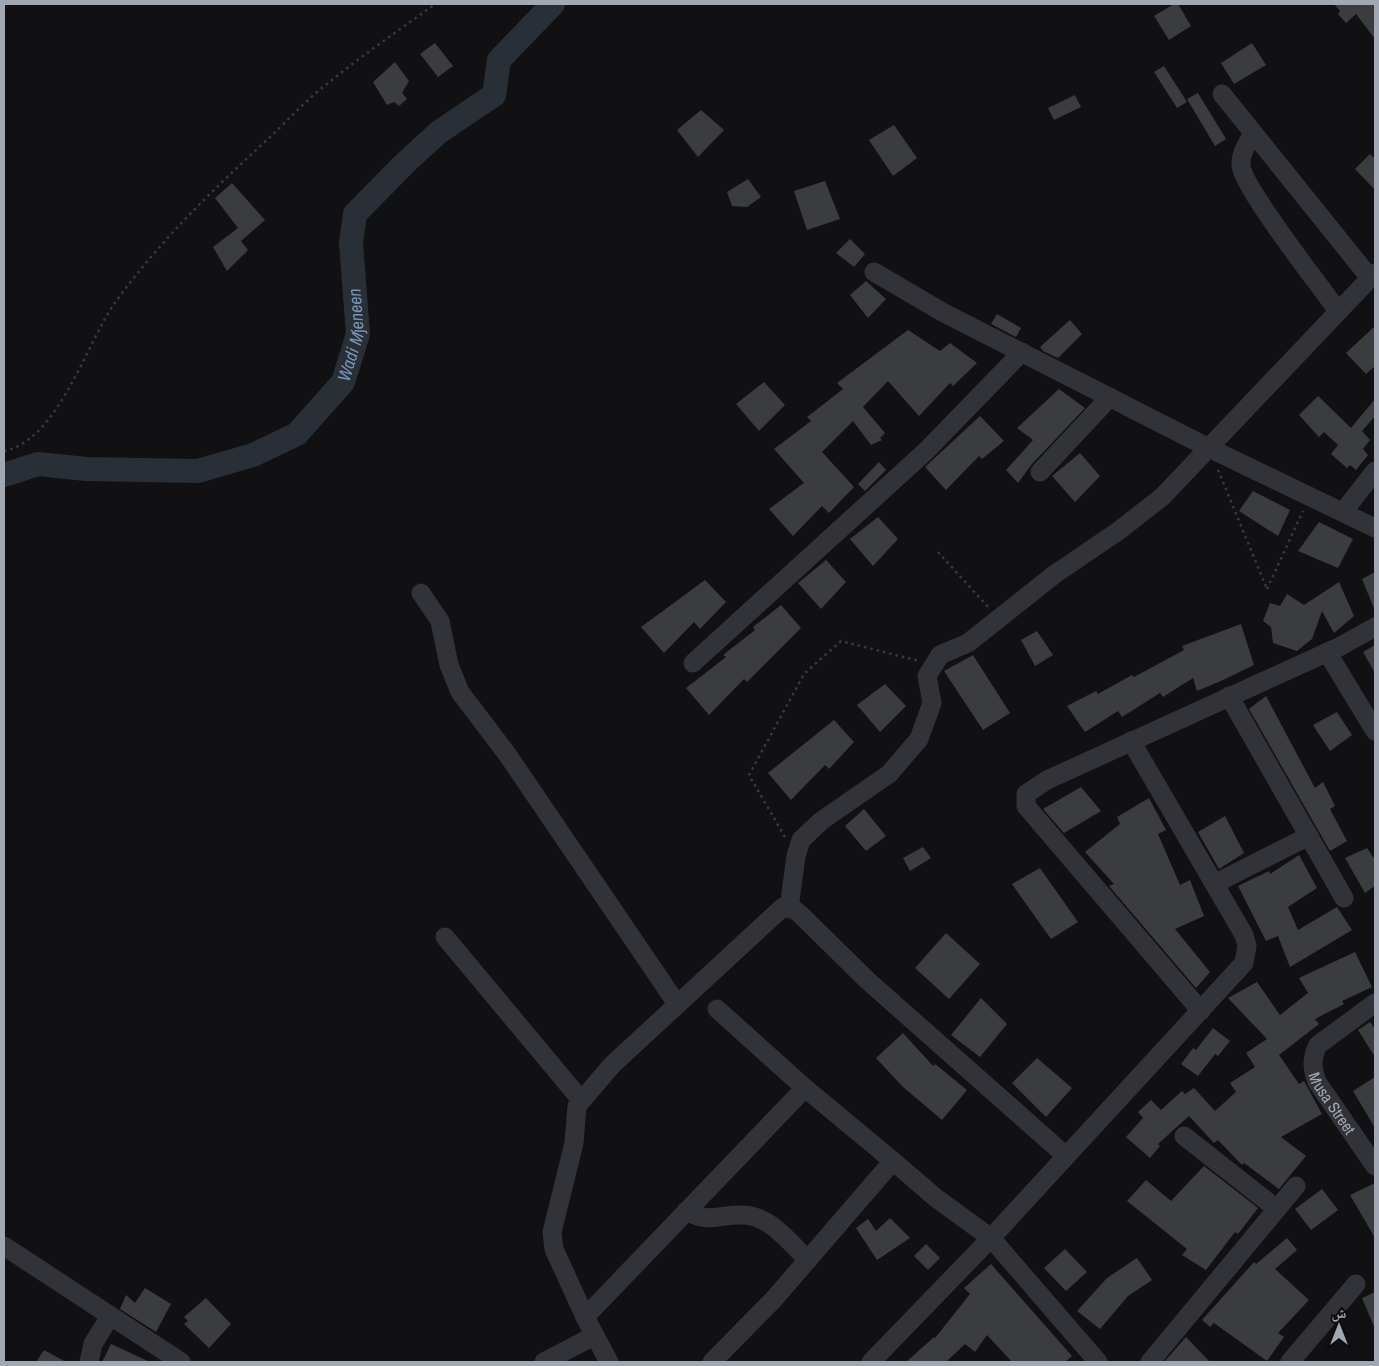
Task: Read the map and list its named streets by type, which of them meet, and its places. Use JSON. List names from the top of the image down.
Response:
{
  "streets": {
    "street": ["Musa Street"]
  },
  "water": ["Wadi Mjeneen"],
  "north": "top"
}
